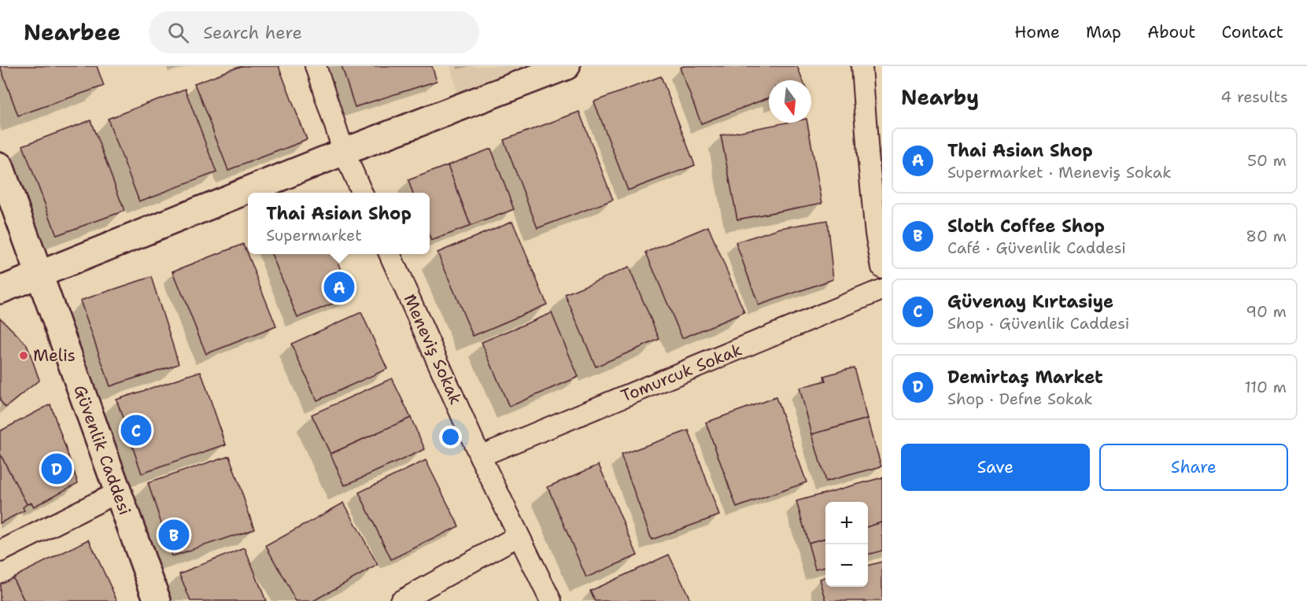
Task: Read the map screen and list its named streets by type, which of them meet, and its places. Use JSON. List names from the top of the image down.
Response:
{
  "streets": {
    "main road": ["Güvenlik Caddesi"],
    "street": ["Meneviş Sokak", "Tomurcuk Sokak"]
  },
  "crossings": [
    ["Meneviş Sokak", "Tomurcuk Sokak"]
  ],
  "places": ["Melis"],
  "north": "bottom",
  "page": {
    "header": "Nearbee",
    "search": "Search here",
    "nav": [
      "Home",
      "Map",
      "About",
      "Contact"
    ],
    "heading": ["Nearby", "4 results"],
    "list": [
      {
        "mark": "A",
        "name": "Thai Asian Shop",
        "note": "Supermarket · Meneviş Sokak",
        "value": "50 m"
      },
      {
        "mark": "B",
        "name": "Sloth Coffee Shop",
        "note": "Café · Güvenlik Caddesi",
        "value": "80 m"
      },
      {
        "mark": "C",
        "name": "Güvenay Kırtasiye",
        "note": "Shop · Güvenlik Caddesi",
        "value": "90 m"
      },
      {
        "mark": "D",
        "name": "Demirtaş Market",
        "note": "Shop · Defne Sokak",
        "value": "110 m"
      }
    ],
    "popup": ["Thai Asian Shop", "Supermarket"],
    "pins": [
      "A",
      "C",
      "D",
      "B"
    ],
    "buttons": ["Save", "Share"],
    "map_buttons": ["+", "−"]
  }
}
